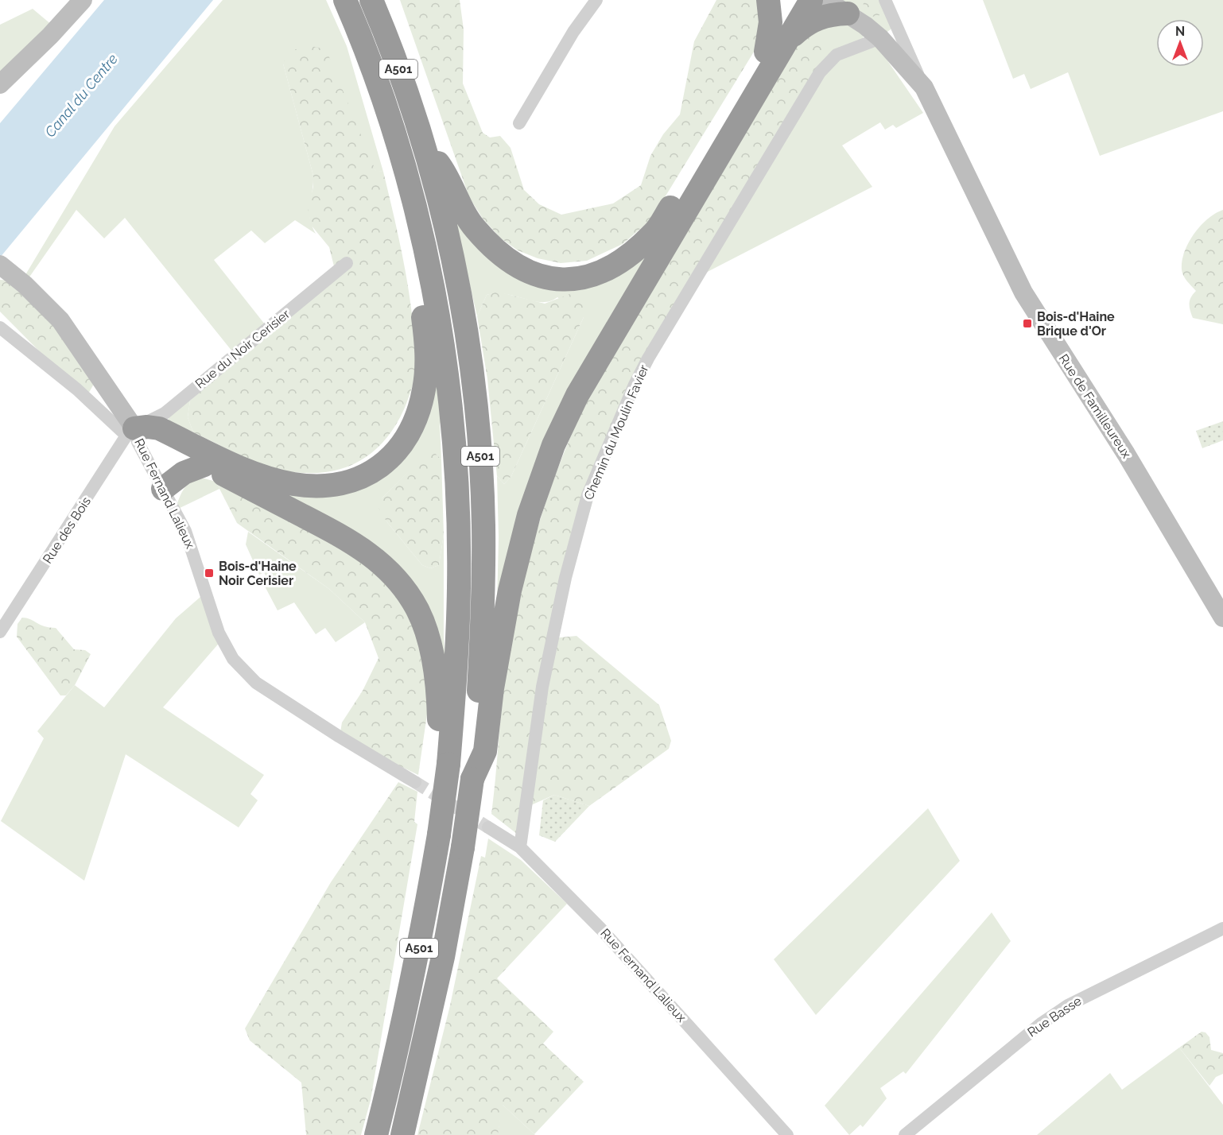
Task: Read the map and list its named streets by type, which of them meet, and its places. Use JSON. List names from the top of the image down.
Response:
{
  "streets": {
    "highway": ["A501"],
    "street": [
      "Rue du Noir Cerisier",
      "Rue de Familleureux",
      "Chemin du Moulin Favier",
      "Rue Fernand Lalieux",
      "Rue des Bois",
      "Rue Basse"
    ]
  },
  "crossings": [
    ["Rue du Noir Cerisier", "Rue Fernand Lalieux"],
    ["Rue du Noir Cerisier", "Rue des Bois"],
    ["Rue de Familleureux", "Chemin du Moulin Favier"],
    ["Chemin du Moulin Favier", "Rue Fernand Lalieux"],
    ["Rue Fernand Lalieux", "Rue des Bois"]
  ],
  "water": ["Canal du Centre"],
  "places": {
    "transit": ["Bois-d'Haine Brique d'Or", "Bois-d'Haine Noir Cerisier"]
  },
  "north": "top"
}
